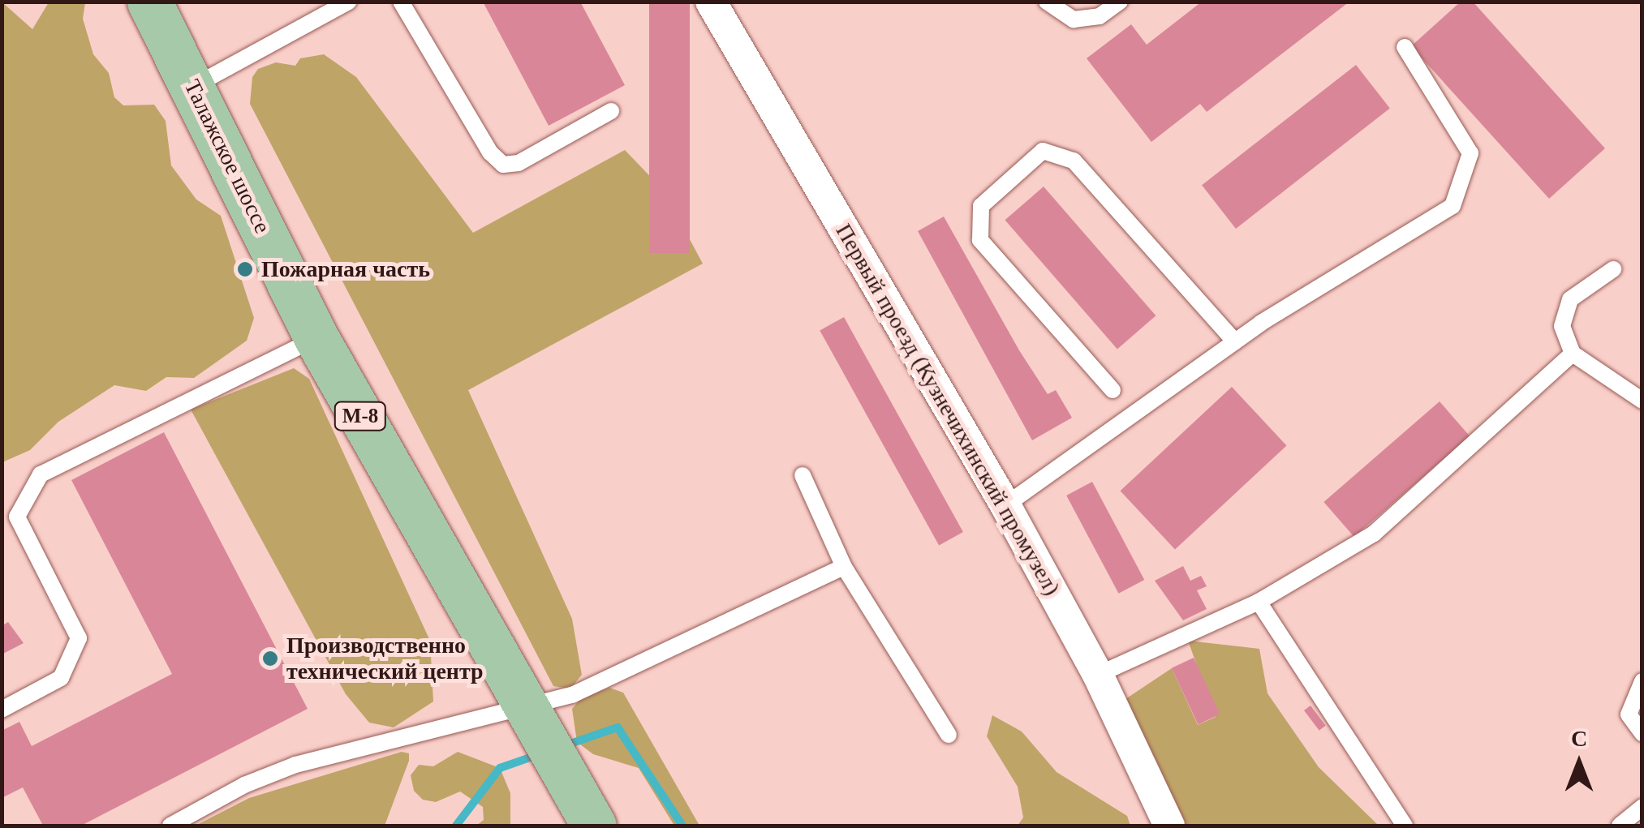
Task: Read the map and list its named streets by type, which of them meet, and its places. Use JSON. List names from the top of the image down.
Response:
{
  "streets": {
    "main road": ["Талажское шоссе", "М-8"],
    "street": ["Первый проезд (Кузнечихинский промузел)"]
  },
  "crossings": [
    ["Талажское шоссе", "М-8"]
  ],
  "places": ["Пожарная часть", "Производственно технический центр"],
  "north": "top"
}
